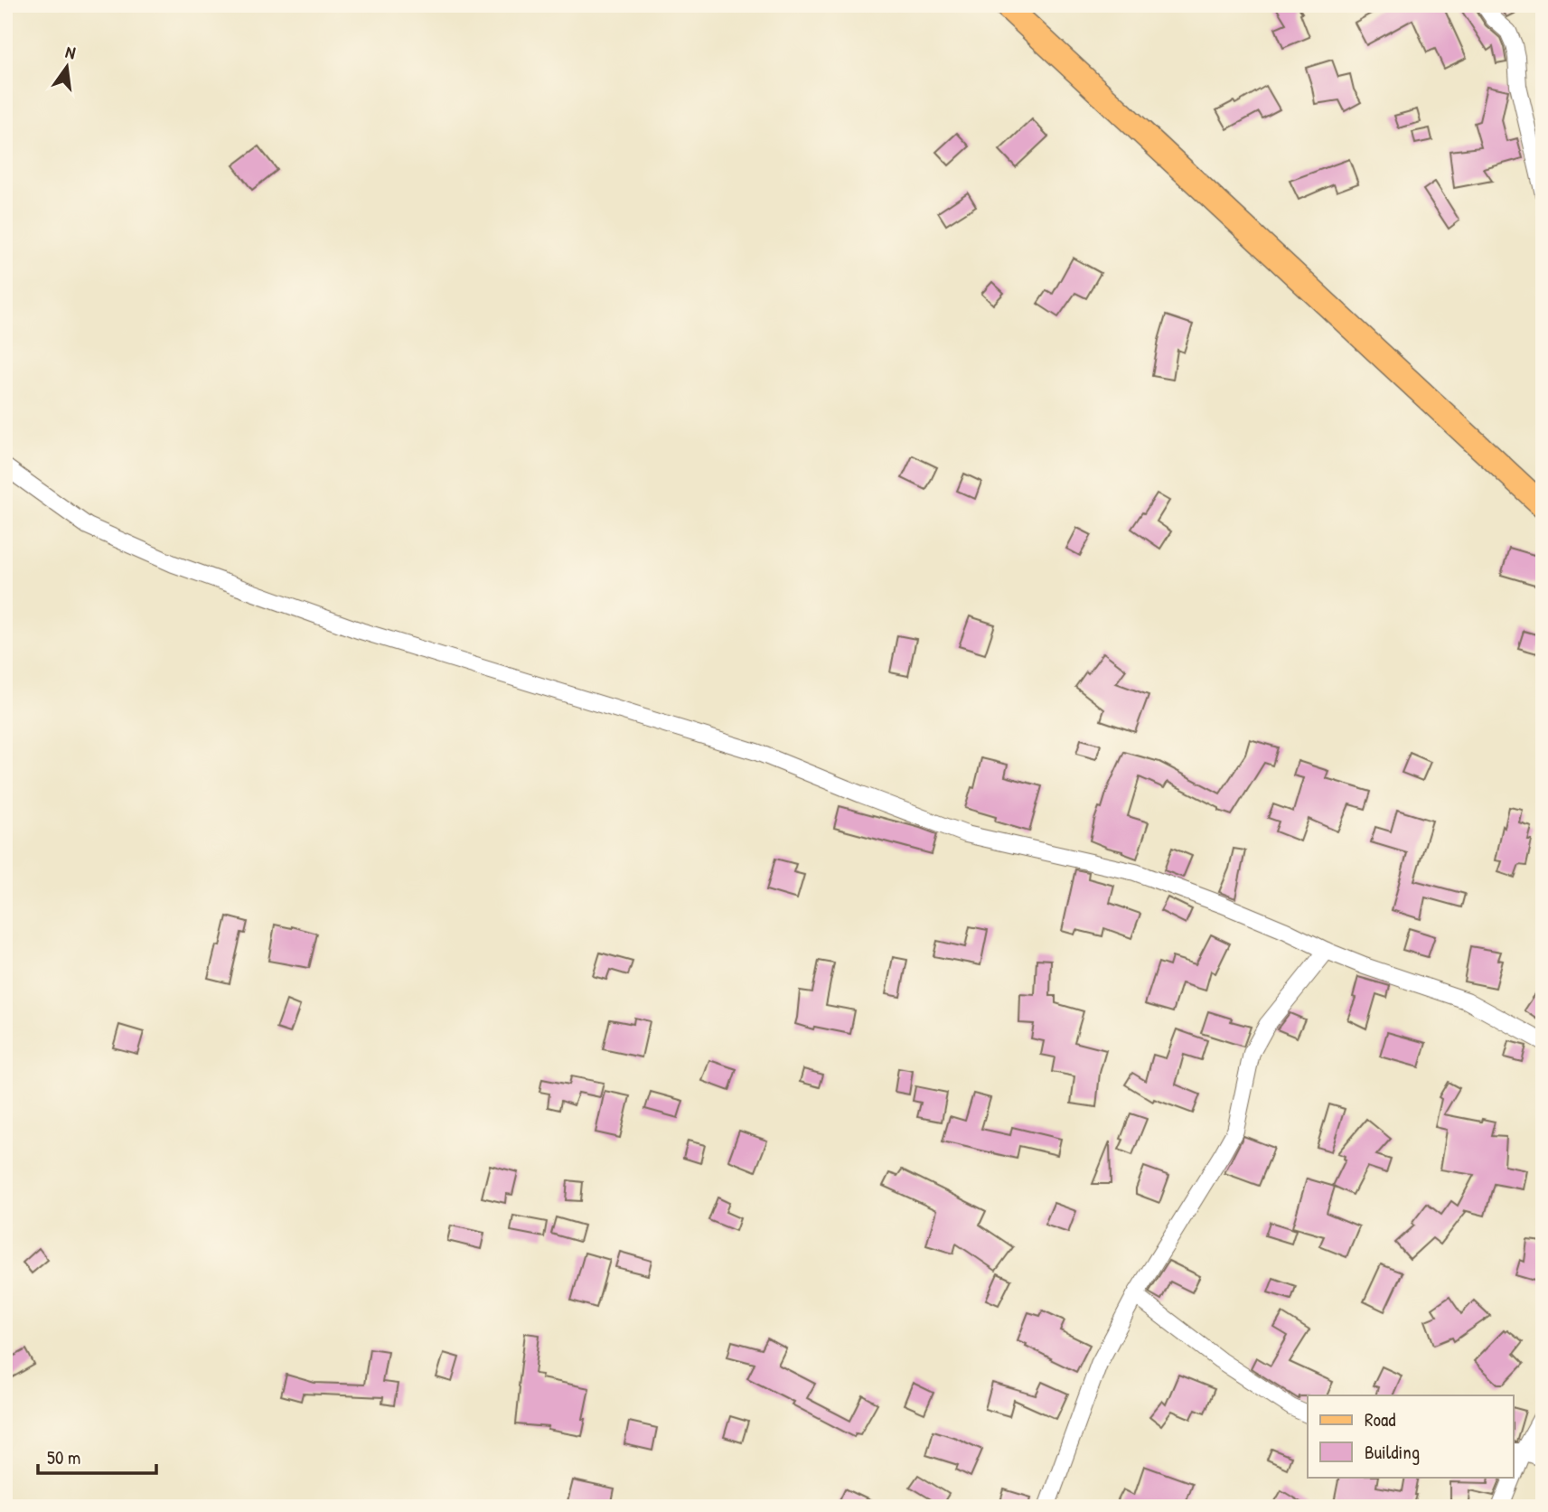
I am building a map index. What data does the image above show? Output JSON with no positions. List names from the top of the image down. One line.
{"legend":["Road","Building"],"scale_bar":"50 m","north":"top"}
